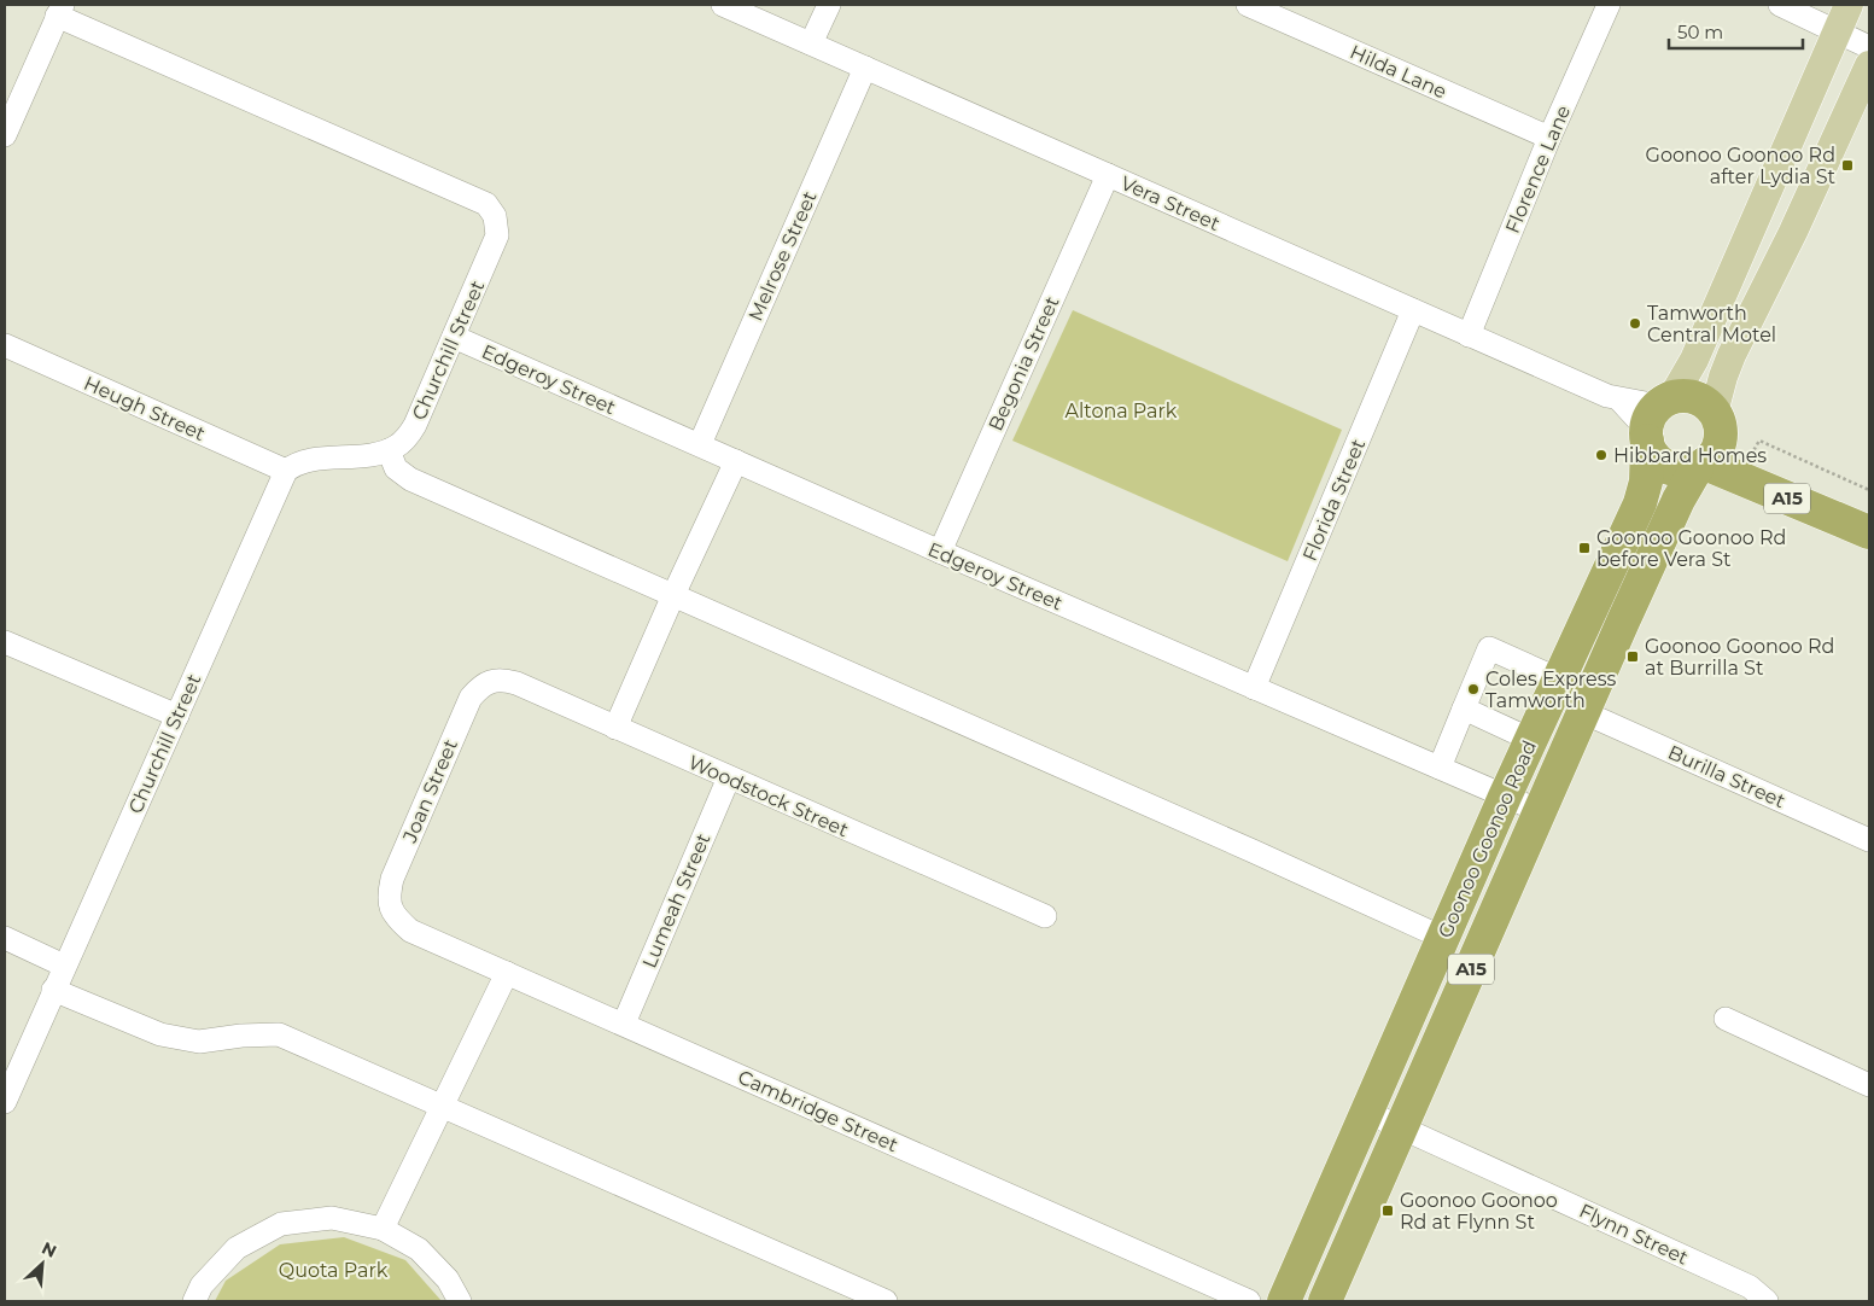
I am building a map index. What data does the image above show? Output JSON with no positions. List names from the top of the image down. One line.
{"streets":{"highway":["A15","Goonoo Goonoo Road"],"street":["Hilda Lane","Florence Lane","Vera Street","Melrose Street","Churchill Street","Begonia Street","Edgeroy Street","Heugh Street","Florida Street","Burilla Street","Joan Street","Woodstock Street","Lumeah Street","Cambridge Street","Flynn Street"]},"crossings":[["Hilda Lane","Florence Lane"],["Florence Lane","Vera Street"],["Vera Street","Melrose Street"],["Vera Street","Begonia Street"],["Vera Street","A15"],["Vera Street","Florida Street"],["Vera Street","Goonoo Goonoo Road"],["Melrose Street","Edgeroy Street"],["Churchill Street","Edgeroy Street"],["Churchill Street","Heugh Street"],["Begonia Street","Edgeroy Street"],["Edgeroy Street","Florida Street"],["Edgeroy Street","Goonoo Goonoo Road"],["A15","Goonoo Goonoo Road"],["Burilla Street","Goonoo Goonoo Road"],["Joan Street","Woodstock Street"],["Joan Street","Cambridge Street"],["Woodstock Street","Lumeah Street"],["Goonoo Goonoo Road","Flynn Street"],["Lumeah Street","Cambridge Street"]],"parks":["Altona Park","Quota Park"],"places":{"transit":["Goonoo Goonoo Rd after Lydia St","Goonoo Goonoo Rd before Vera St","Goonoo Goonoo Rd at Burrilla St","Goonoo Goonoo Rd at Flynn St"],"other":["Tamworth Central Motel","Hibbard Homes","Coles Express Tamworth"]},"scale_bar":"50 m","north":"top right"}
